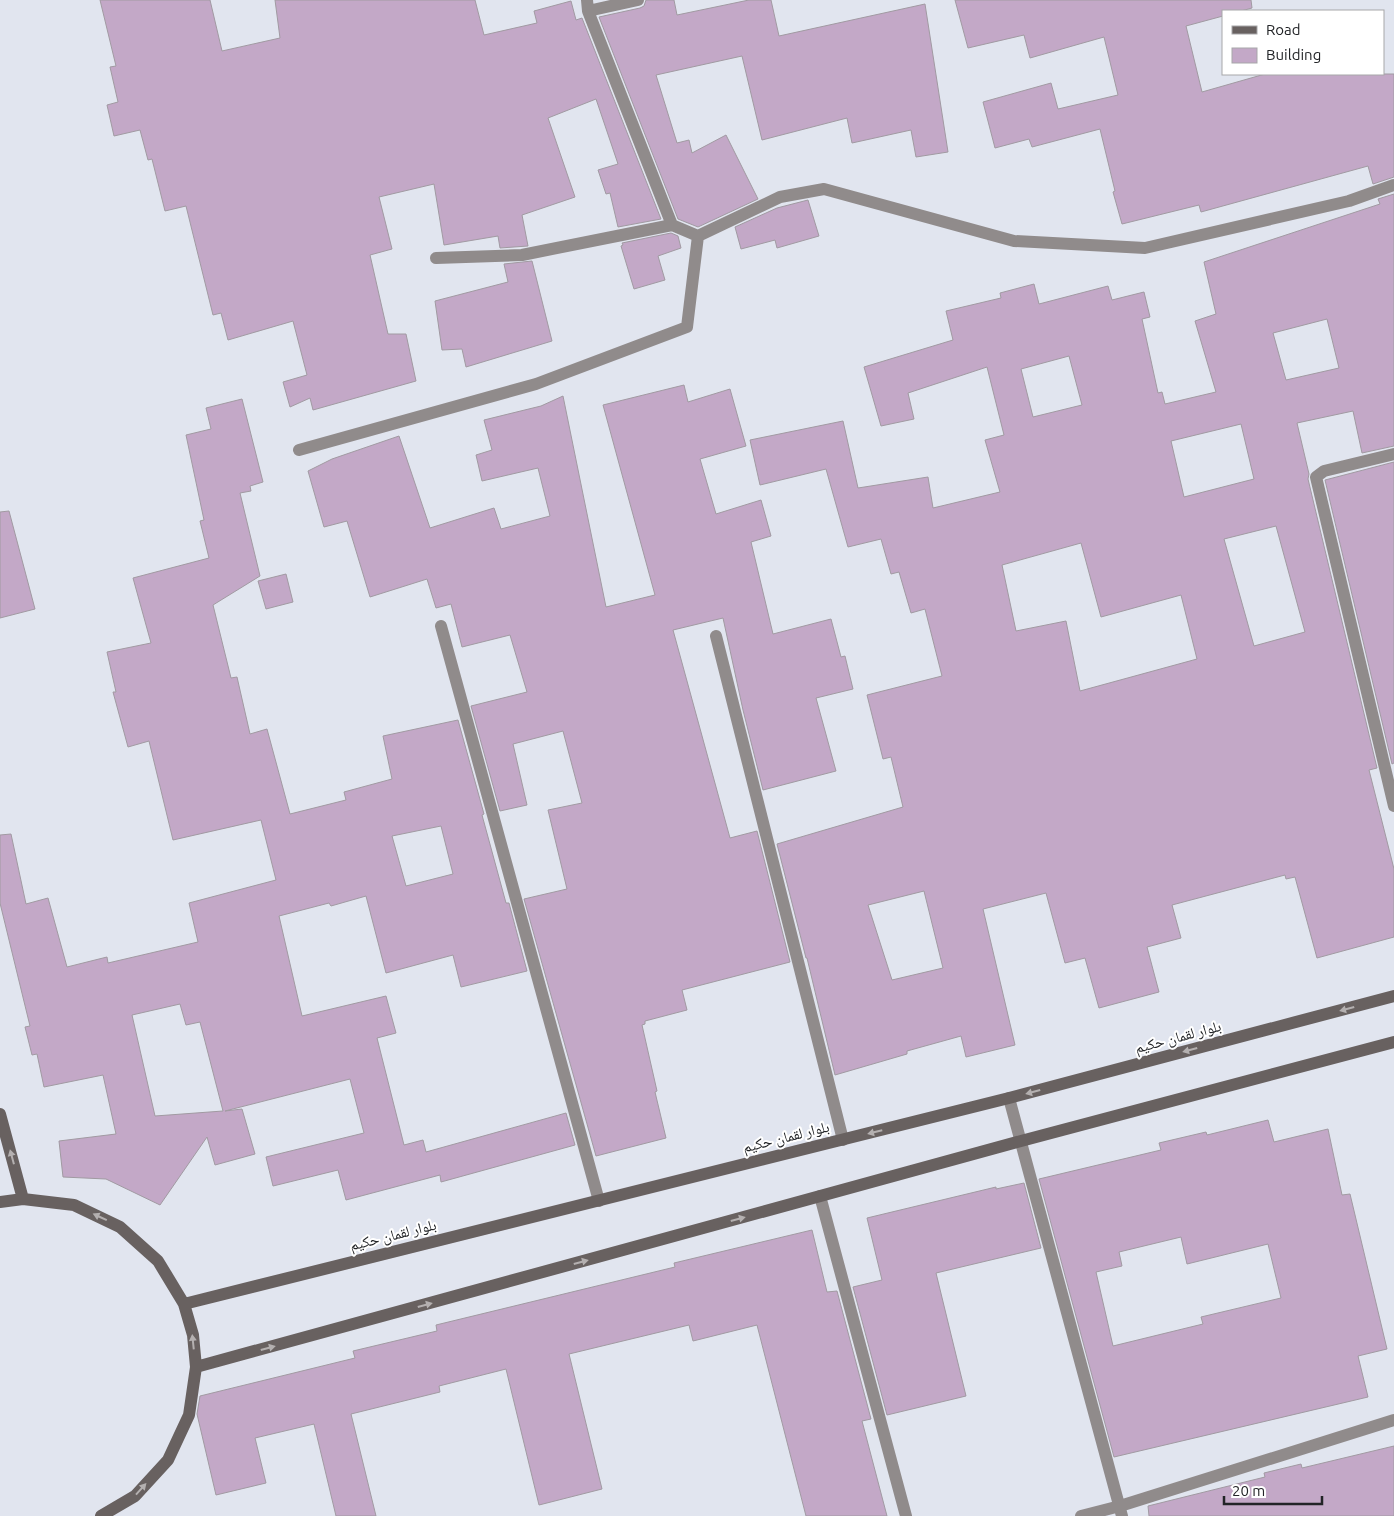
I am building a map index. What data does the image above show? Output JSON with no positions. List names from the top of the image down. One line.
{"streets":{"street":["بلوار لقمان حکیم"]},"legend":["Road","Building"],"scale_bar":"20 m"}
